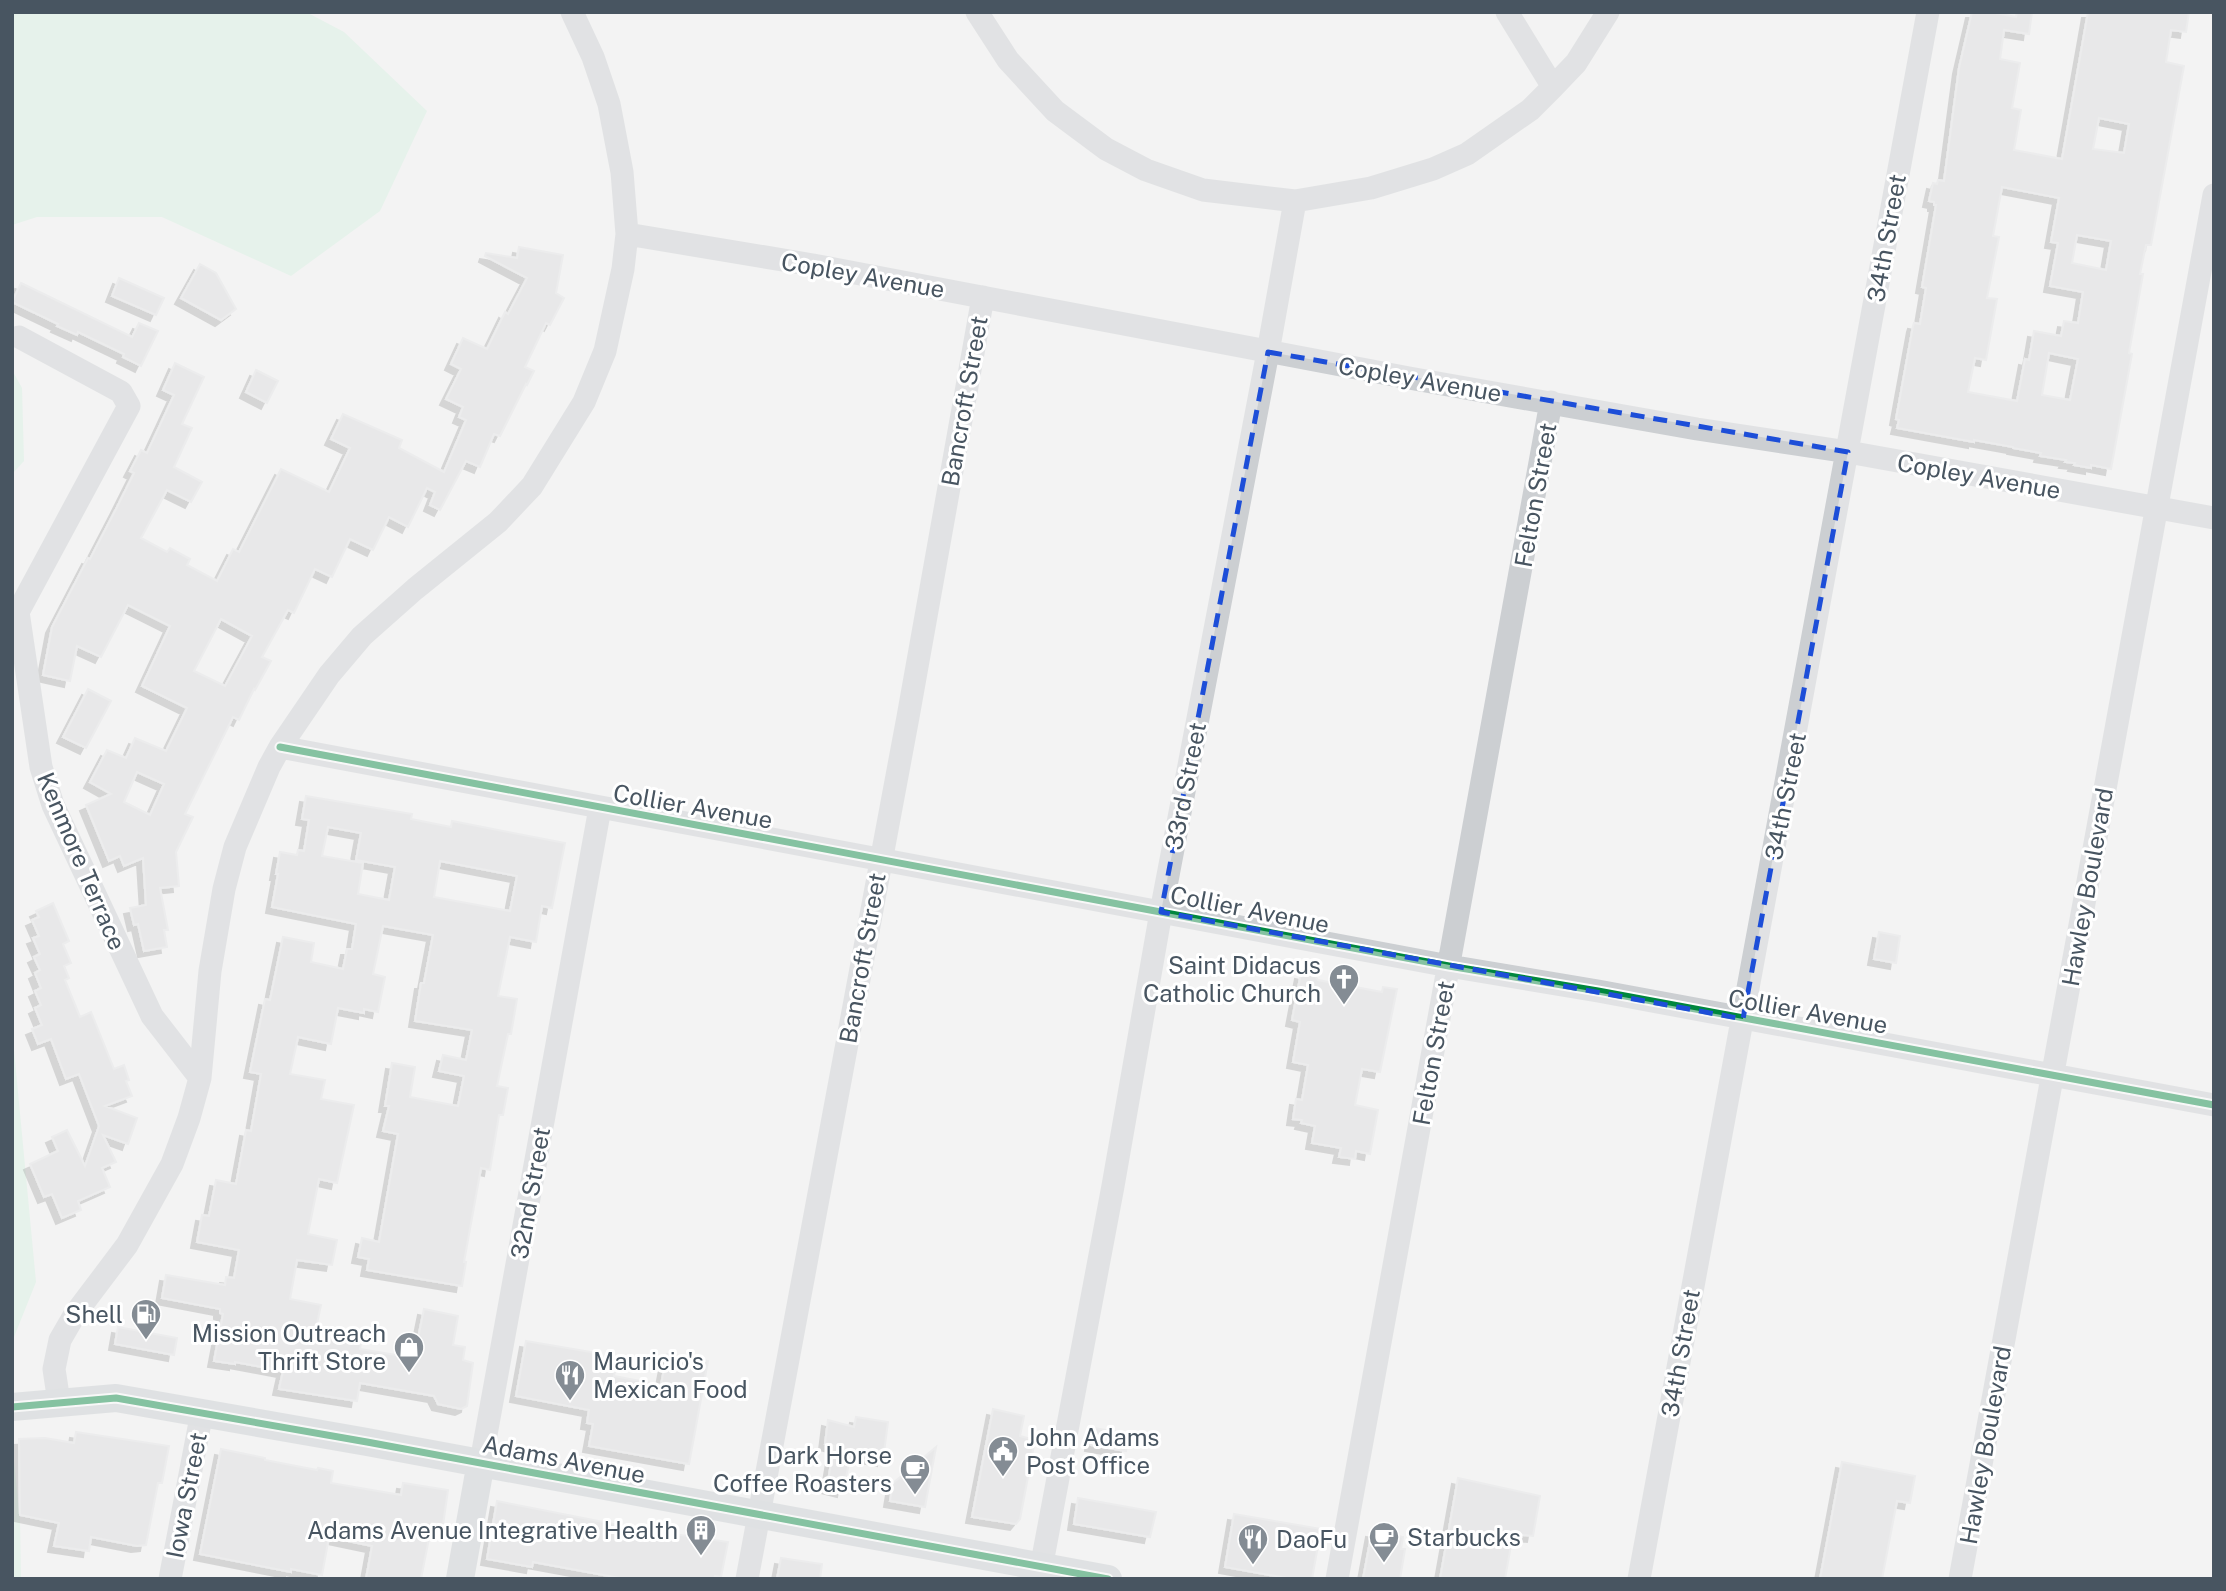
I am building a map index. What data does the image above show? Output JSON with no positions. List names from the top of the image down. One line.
{"streets":{"main road":["32nd Street","Adams Avenue"],"street":["34th Street","Copley Avenue","Bancroft Street","Felton Street","33rd Street","Collier Avenue","Kenmore Terrace","Hawley Boulevard","Iowa Street"]},"crossings":[["34th Street","Copley Avenue"],["34th Street","Collier Avenue"],["Copley Avenue","Bancroft Street"],["Copley Avenue","Felton Street"],["Copley Avenue","33rd Street"],["Copley Avenue","Hawley Boulevard"],["Bancroft Street","Collier Avenue"],["Bancroft Street","Adams Avenue"],["Felton Street","Collier Avenue"],["33rd Street","Collier Avenue"],["33rd Street","Adams Avenue"],["Collier Avenue","Hawley Boulevard"],["Collier Avenue","32nd Street"],["32nd Street","Adams Avenue"],["Adams Avenue","Iowa Street"]],"places":{"church":["Saint Didacus Catholic Church"],"fuel station":["Shell"],"shop":["Mission Outreach Thrift Store"],"restaurant":["Mauricio's Mexican Food","DaoFu"],"public building":["John Adams Post Office"],"cafe":["Dark Horse Coffee Roasters","Starbucks"],"building":["Adams Avenue Integrative Health"]}}
